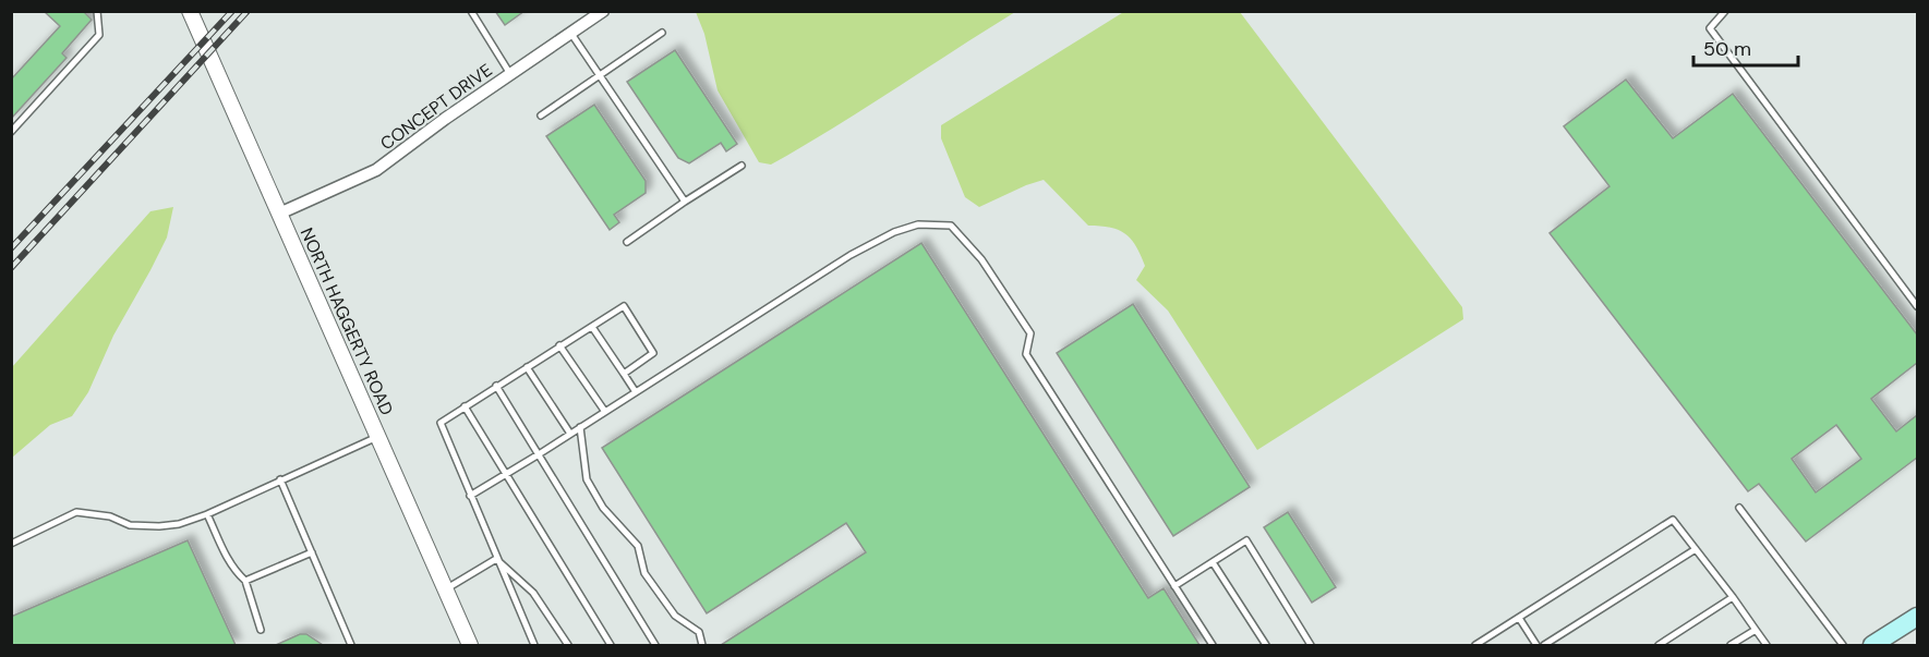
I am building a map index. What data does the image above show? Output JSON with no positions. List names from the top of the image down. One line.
{"streets":{"street":["CONCEPT DRIVE","NORTH HAGGERTY ROAD"]},"crossings":[["CONCEPT DRIVE","NORTH HAGGERTY ROAD"]],"scale_bar":"50 m"}
